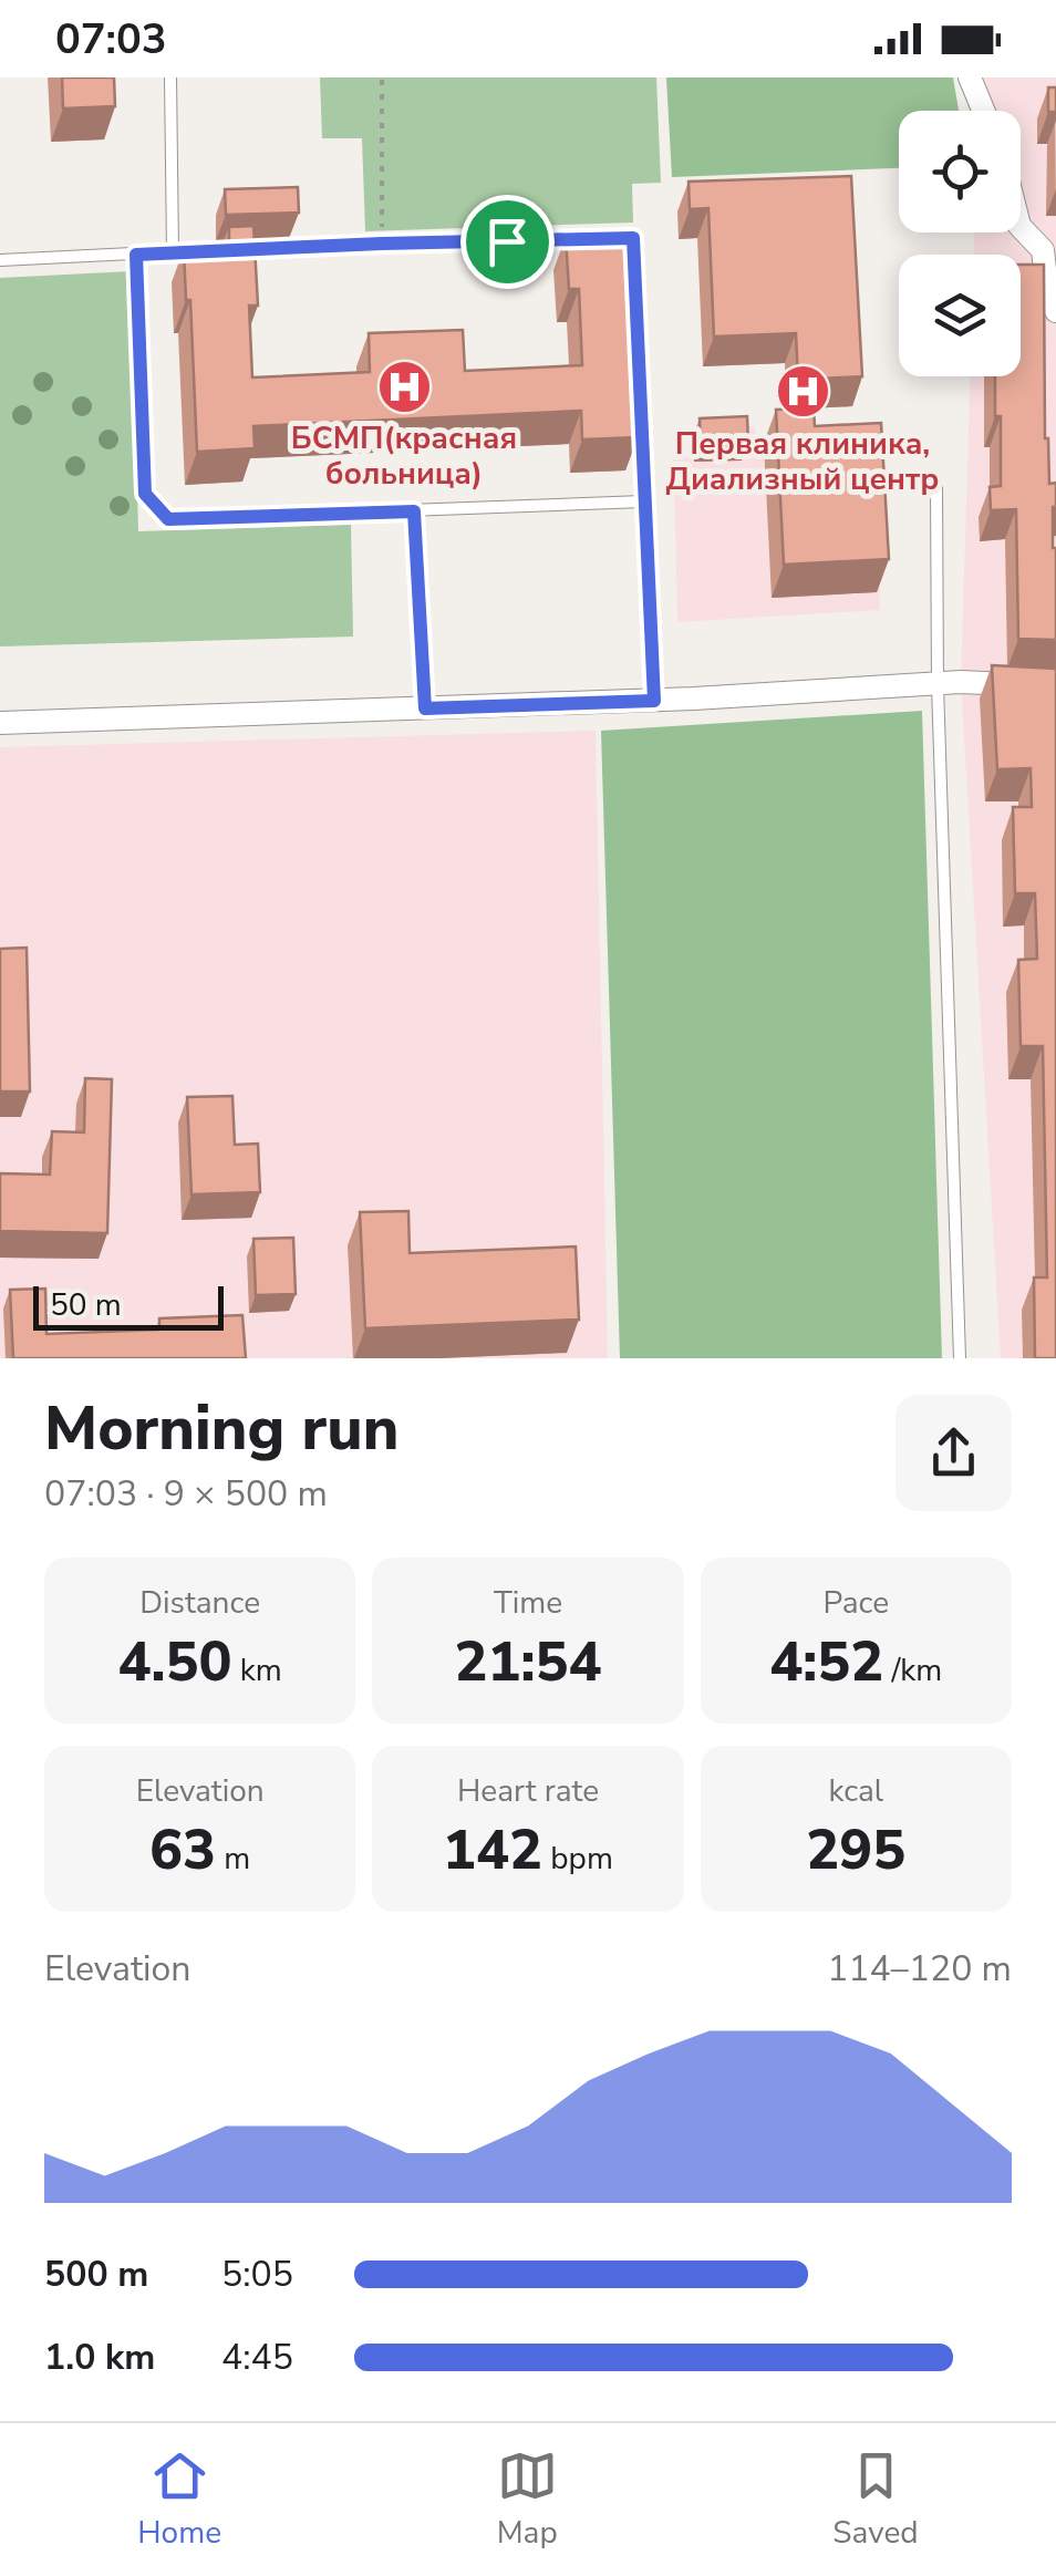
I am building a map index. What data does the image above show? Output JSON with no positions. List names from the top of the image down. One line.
{"places":{"hospital":["БСМП(красная больница)","Первая клиника, Диализный центр"]},"scale_bar":"50 m","page":{"status":"07:03","scale":"50 m","heading":["Morning run","07:03 · 9 × 500 m"],"stats":[["Distance","4.50 km"],["Time","21:54"],["Pace","4:52 /km"],["Elevation","63 m"],["Heart rate","142 bpm"],["kcal","295"]],"chart":["Elevation","114–120 m"],"list":[{"name":"500 m","note":"5:05"},{"name":"1.0 km","note":"4:45"}],"tabs":["Home","Map","Saved"]}}
